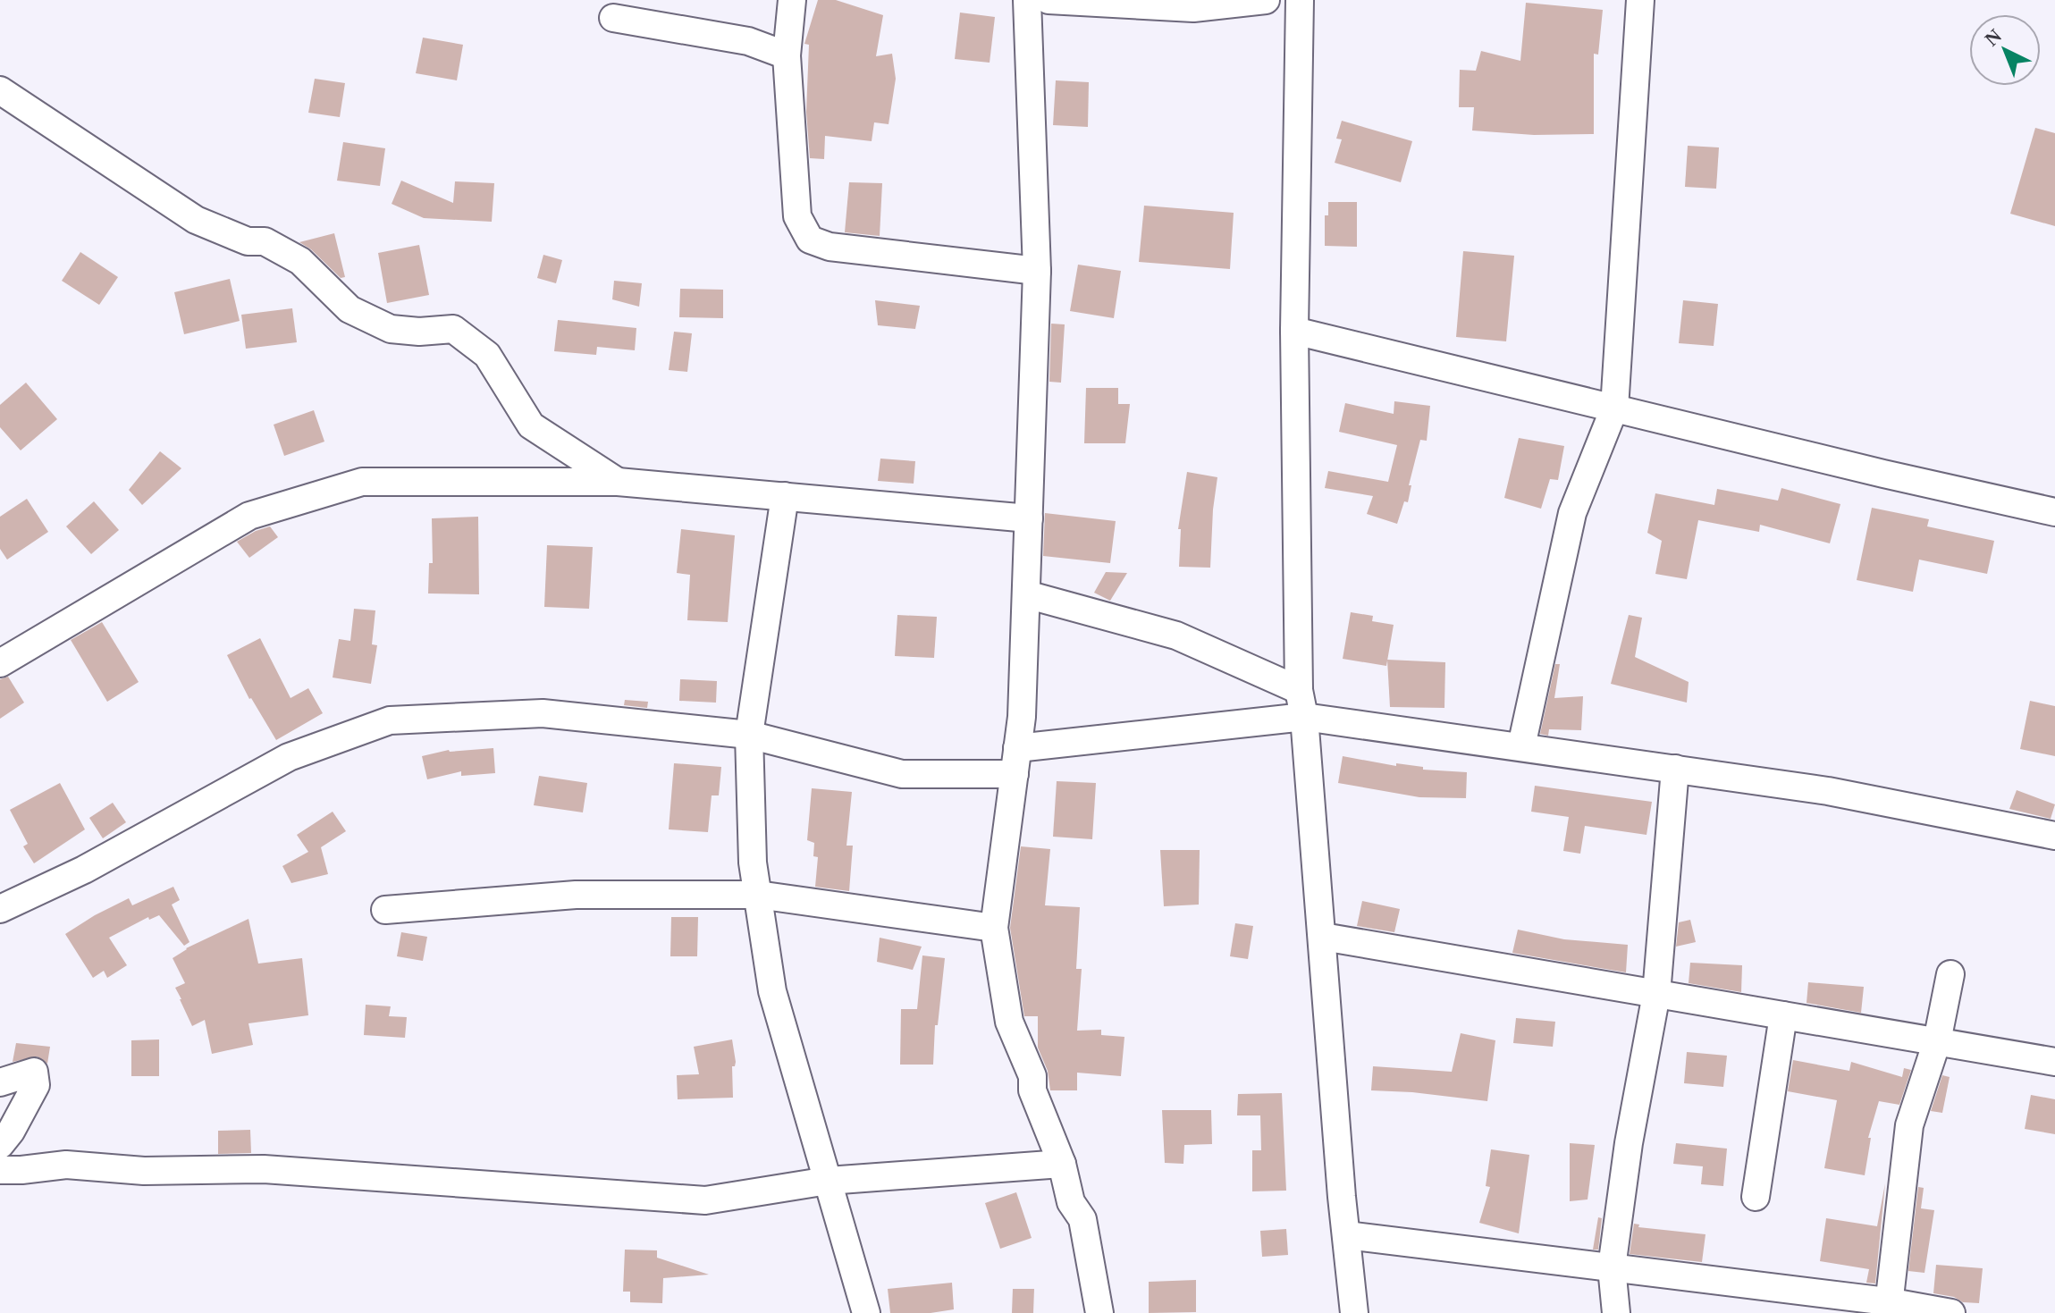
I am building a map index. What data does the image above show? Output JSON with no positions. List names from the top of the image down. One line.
{"north":"top left"}
